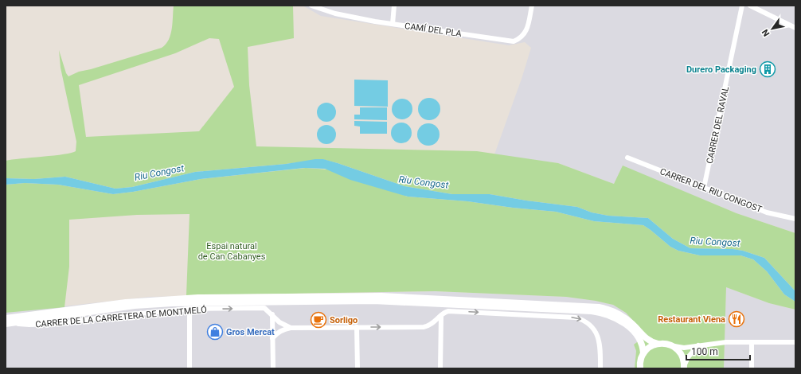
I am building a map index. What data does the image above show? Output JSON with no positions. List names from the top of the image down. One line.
{"streets":{"street":["CAMÍ DEL PLA","CARRER DEL RAVAL","CARRER DEL RIU CONGOST","CARRER DE LA CARRETERA DE MONTMELÓ"]},"crossings":[["CARRER DEL RAVAL","CARRER DEL RIU CONGOST"]],"water":["Riu Congost"],"parks":["Espai natural de Can Cabanyes"],"places":{"building":["Durero Packaging"],"restaurant":["Restaurant Viena"],"cafe":["Sorligo"],"shop":["Gros Mercat"]},"scale_bar":"100 m","north":"bottom left"}
